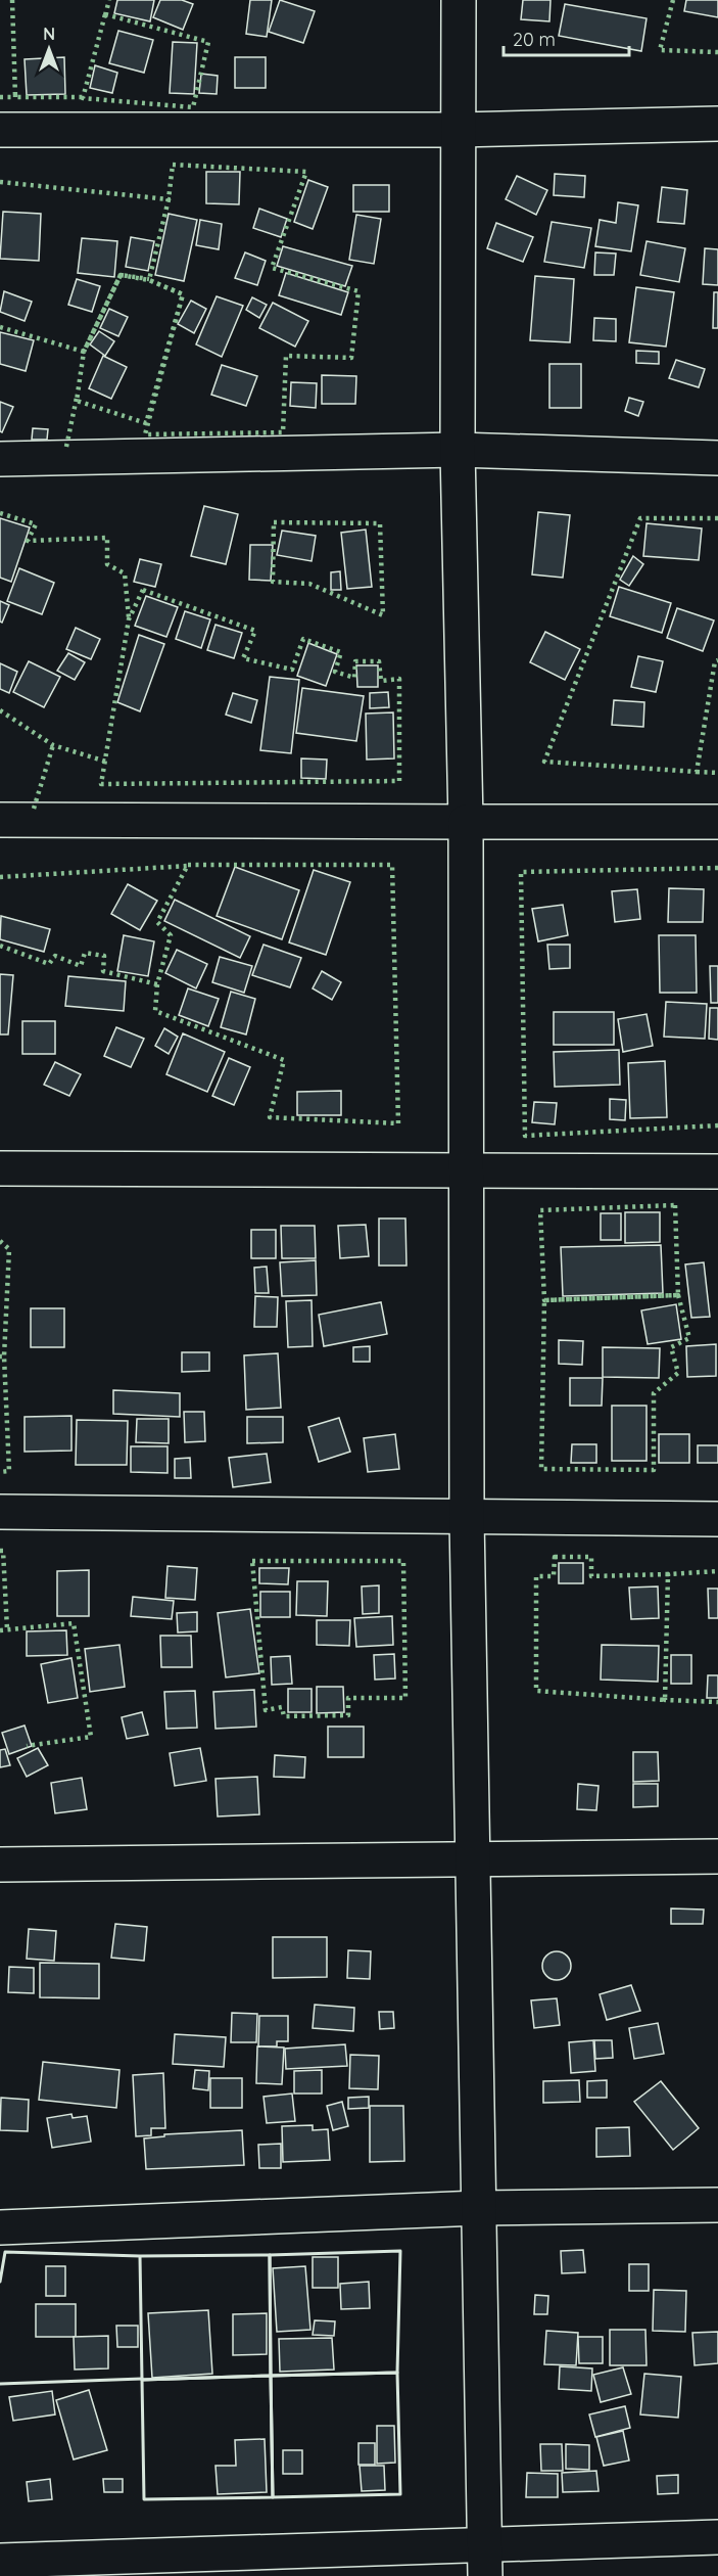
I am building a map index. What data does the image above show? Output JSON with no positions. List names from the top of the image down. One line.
{"scale_bar":"20 m","north":"top"}
